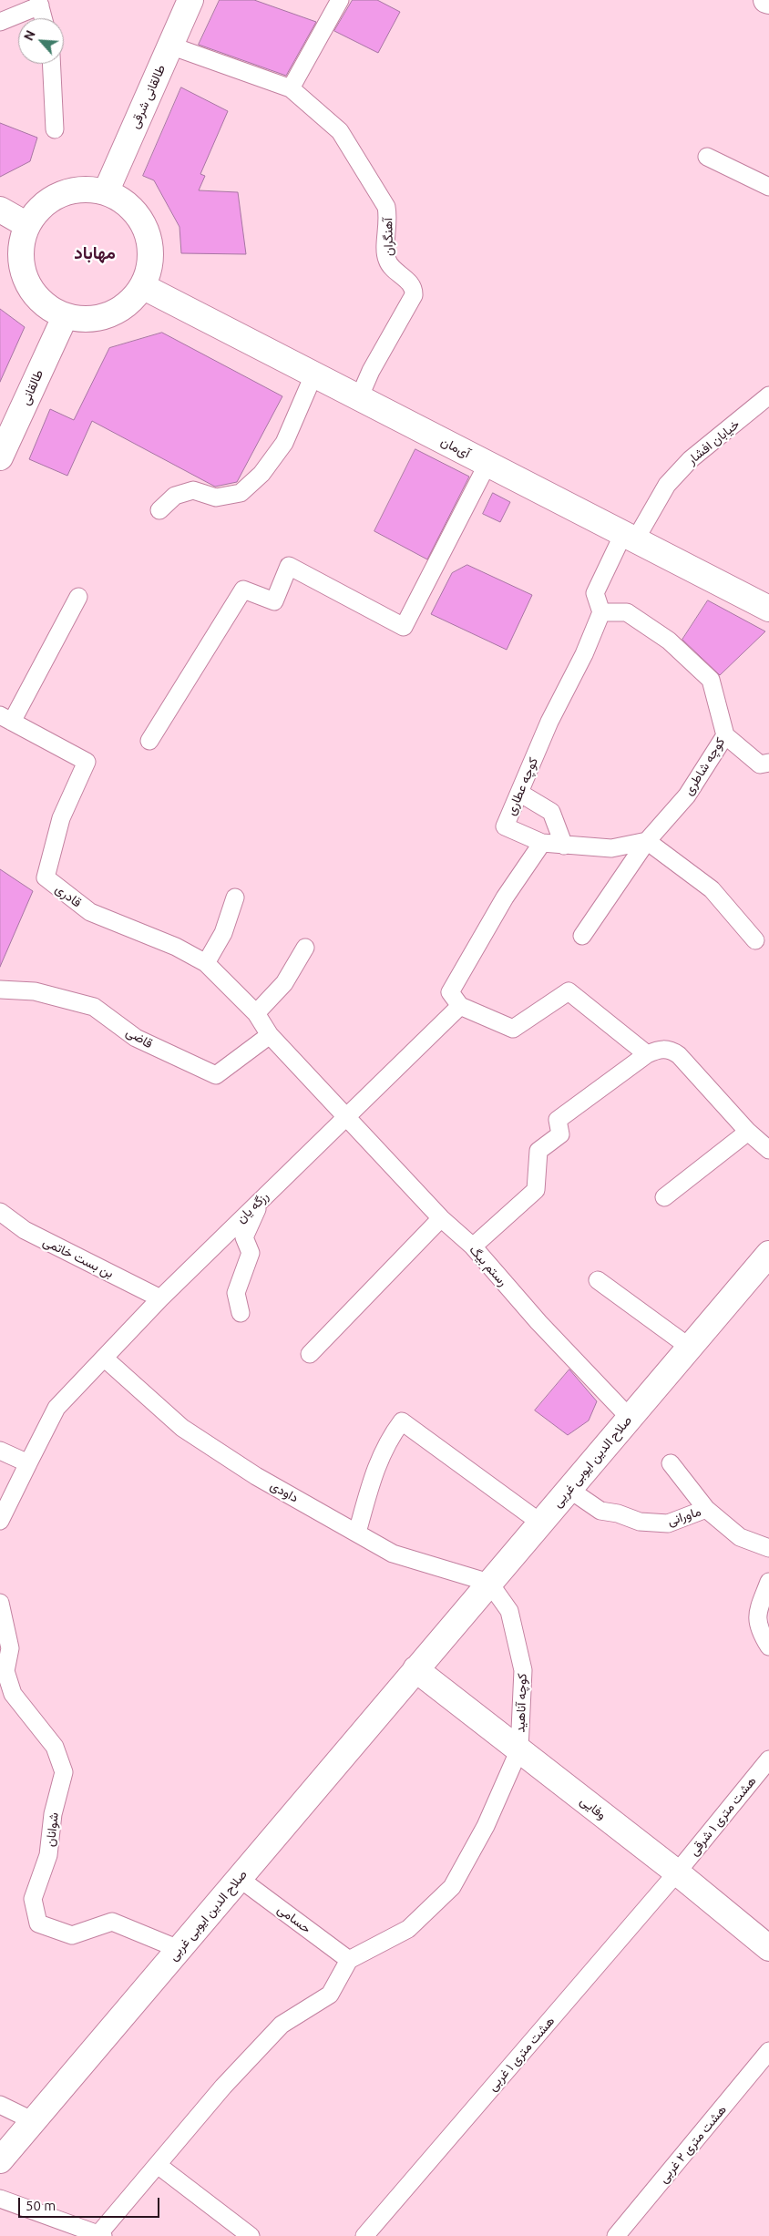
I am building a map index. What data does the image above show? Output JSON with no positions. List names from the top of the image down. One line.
{"streets":{"street":["طالقانی شرقی","آهنگران","طالقانی","خیابان افشار","آی‌مان","کوچه شاطری","کوچه عطاری","قادری","قاضی","رزگه یان","بن بست خاتمی","رستم بیگ","صلاح الدین ایوبی غریی","داودی","ماورانی","کوچه آناهید","وفایی","هشت متری ۱ شرقی","شوانان","صلاح الدین ایوبی غربی","حسامی","هشت متری ۱ غربی","هشت متری ۲ غربی"]},"crossings":[["طالقانی شرقی","طالقانی"],["طالقانی شرقی","آی‌مان"],["آهنگران","آی‌مان"],["طالقانی","آی‌مان"],["خیابان افشار","آی‌مان"],["کوچه شاطری","کوچه عطاری"],["قادری","قاضی"],["قادری","رزگه یان"],["قادری","رستم بیگ"],["رزگه یان","بن بست خاتمی"],["رزگه یان","رستم بیگ"],["رزگه یان","داودی"],["رستم بیگ","صلاح الدین ایوبی غریی"],["صلاح الدین ایوبی غریی","داودی"],["صلاح الدین ایوبی غریی","ماورانی"],["صلاح الدین ایوبی غریی","کوچه آناهید"],["صلاح الدین ایوبی غریی","وفایی"],["صلاح الدین ایوبی غریی","صلاح الدین ایوبی غربی"],["داودی","کوچه آناهید"],["کوچه آناهید","وفایی"],["وفایی","هشت متری ۱ شرقی"],["وفایی","صلاح الدین ایوبی غربی"],["وفایی","هشت متری ۱ غربی"],["هشت متری ۱ شرقی","هشت متری ۱ غربی"],["شوانان","صلاح الدین ایوبی غربی"],["صلاح الدین ایوبی غربی","حسامی"]],"districts":["مهاباد"],"scale_bar":"50 m","north":"top left"}
